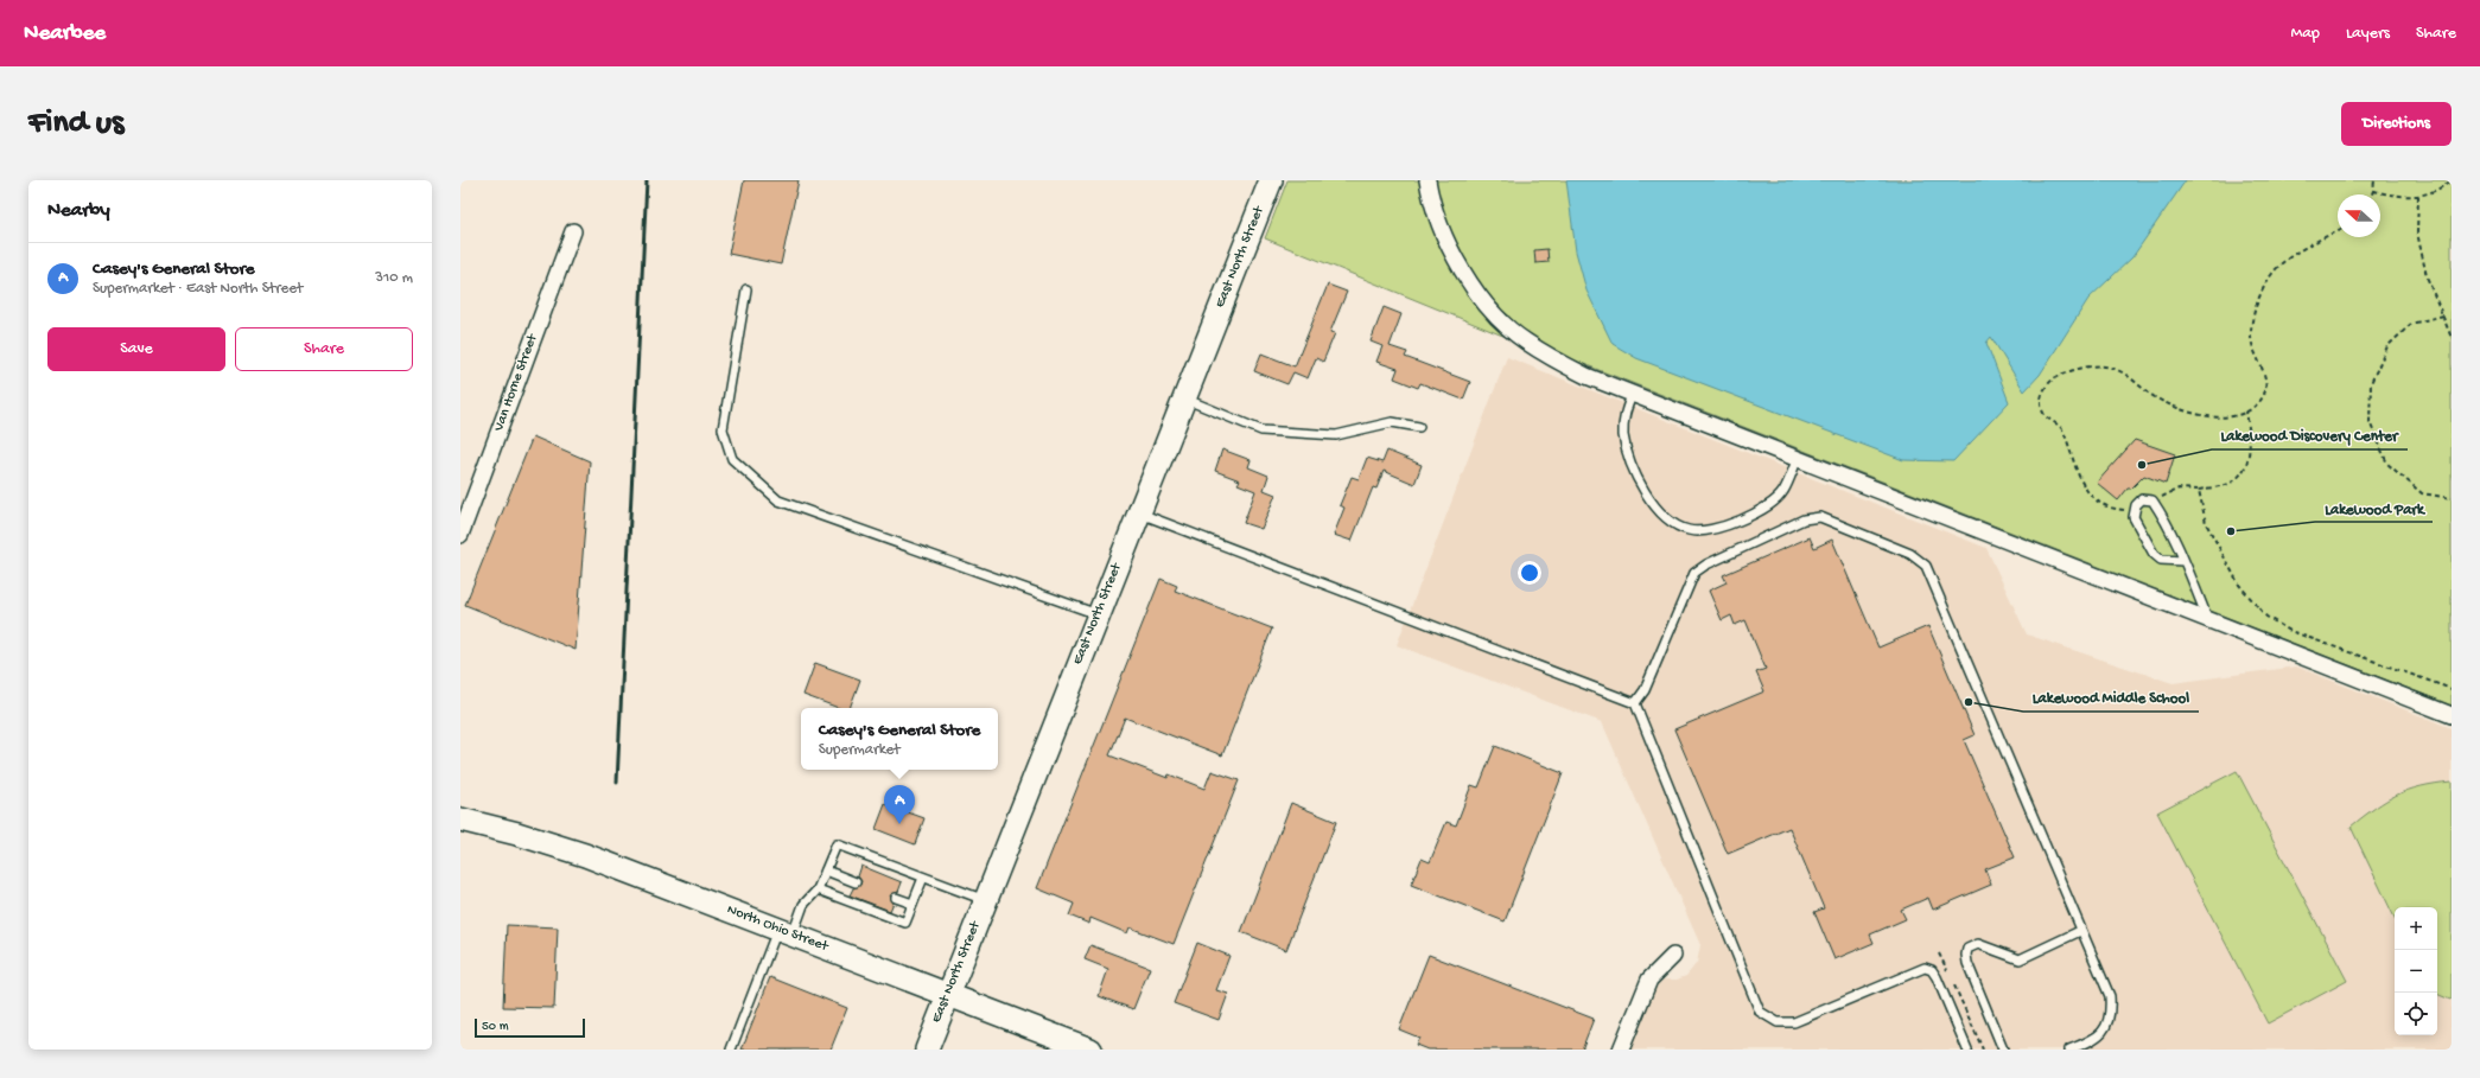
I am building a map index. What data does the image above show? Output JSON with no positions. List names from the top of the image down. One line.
{"streets":{"street":["East North Street","Van Horne Street","North Ohio Street"]},"crossings":[["East North Street","North Ohio Street"]],"places":["Lakewood Discovery Center","Lakewood Park","Lakewood Middle School"],"scale_bar":"50 m","north":"left","page":{"header":"Nearbee","nav":["Map","Layers","Share"],"buttons":["Directions",["Save","Share"]],"title":"Find us","heading":"Nearby","list":[{"mark":"A","name":"Casey's General Store","note":"Supermarket · East North Street","value":"310 m"}],"popup":["Casey's General Store","Supermarket"],"pins":"A","map_buttons":["+","−"],"scale":"50 m"}}
